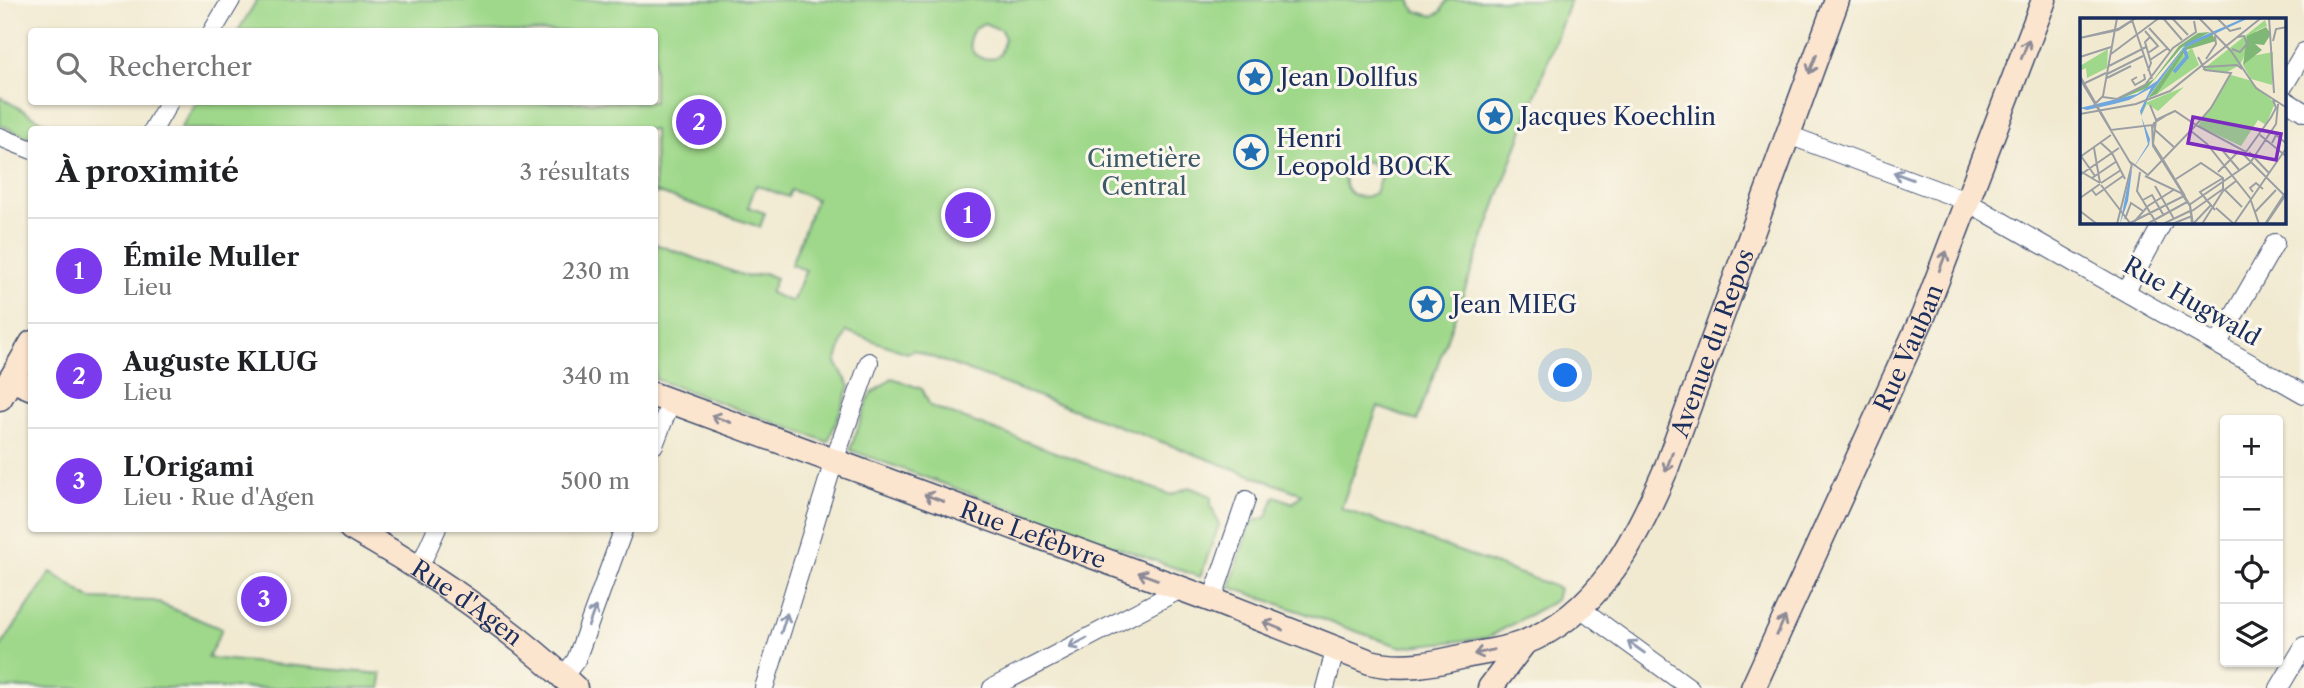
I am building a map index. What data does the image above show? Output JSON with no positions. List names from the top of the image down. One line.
{"streets":{"main road":["Avenue du Repos","Rue Vauban","Rue Lefèbvre","Rue d'Agen"],"street":["Rue Hugwald"]},"crossings":[["Rue Hugwald","Avenue du Repos"],["Rue Hugwald","Rue Vauban"],["Avenue du Repos","Rue Lefèbvre"]],"one_way":["Avenue du Repos","Rue Vauban","Rue Lefèbvre"],"parks":["Cimetière Central"],"places":{"place":["Jean Dollfus","Jacques Koechlin","Henri Leopold BOCK","Jean MIEG"]},"page":{"search":"Rechercher","pins":["2","1","3"],"heading":["À proximité","3 résultats"],"list":[{"mark":"1","name":"Émile Muller","note":"Lieu","value":"230 m"},{"mark":"2","name":"Auguste KLUG","note":"Lieu","value":"340 m"},{"mark":"3","name":"L'Origami","note":"Lieu · Rue d'Agen","value":"500 m"}],"map_buttons":["+","−"]}}
